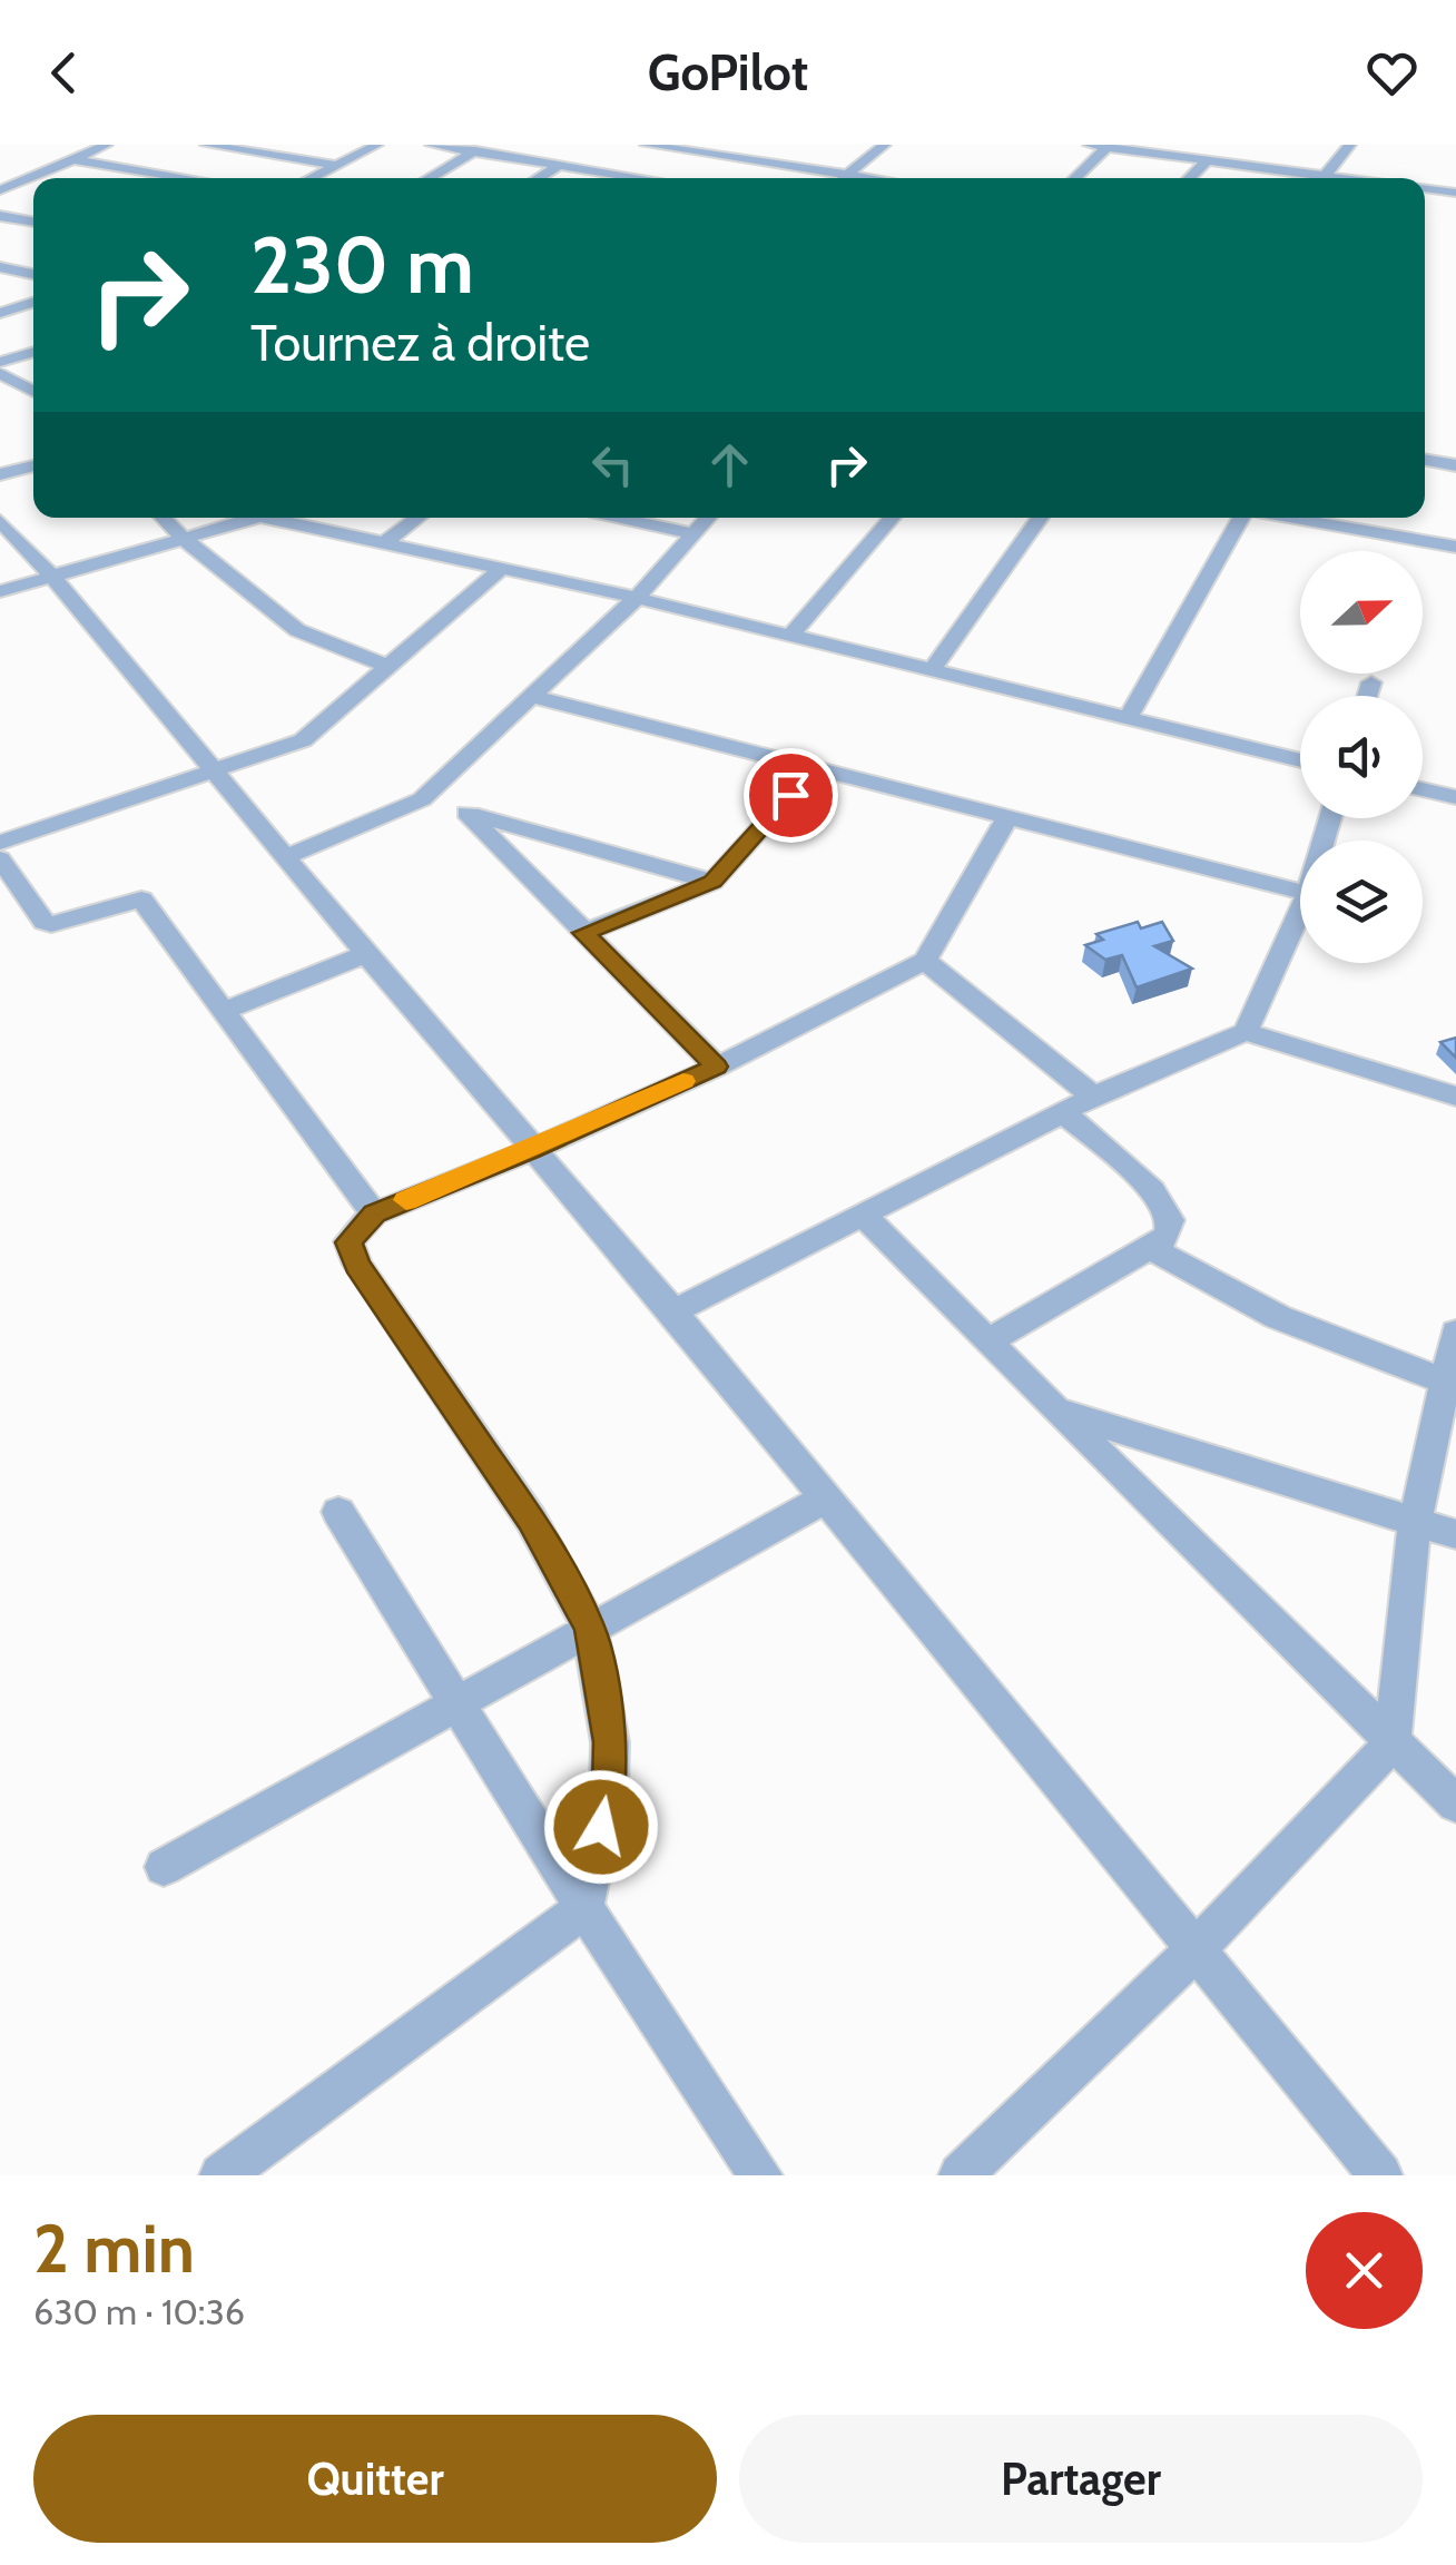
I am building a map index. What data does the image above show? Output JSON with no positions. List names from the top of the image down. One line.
{"north":"right","page":{"header":"GoPilot","turn":["230 m","Tournez à droite"],"heading":["2 min","630 m · 10:36"],"buttons":["Quitter","Partager"]}}
